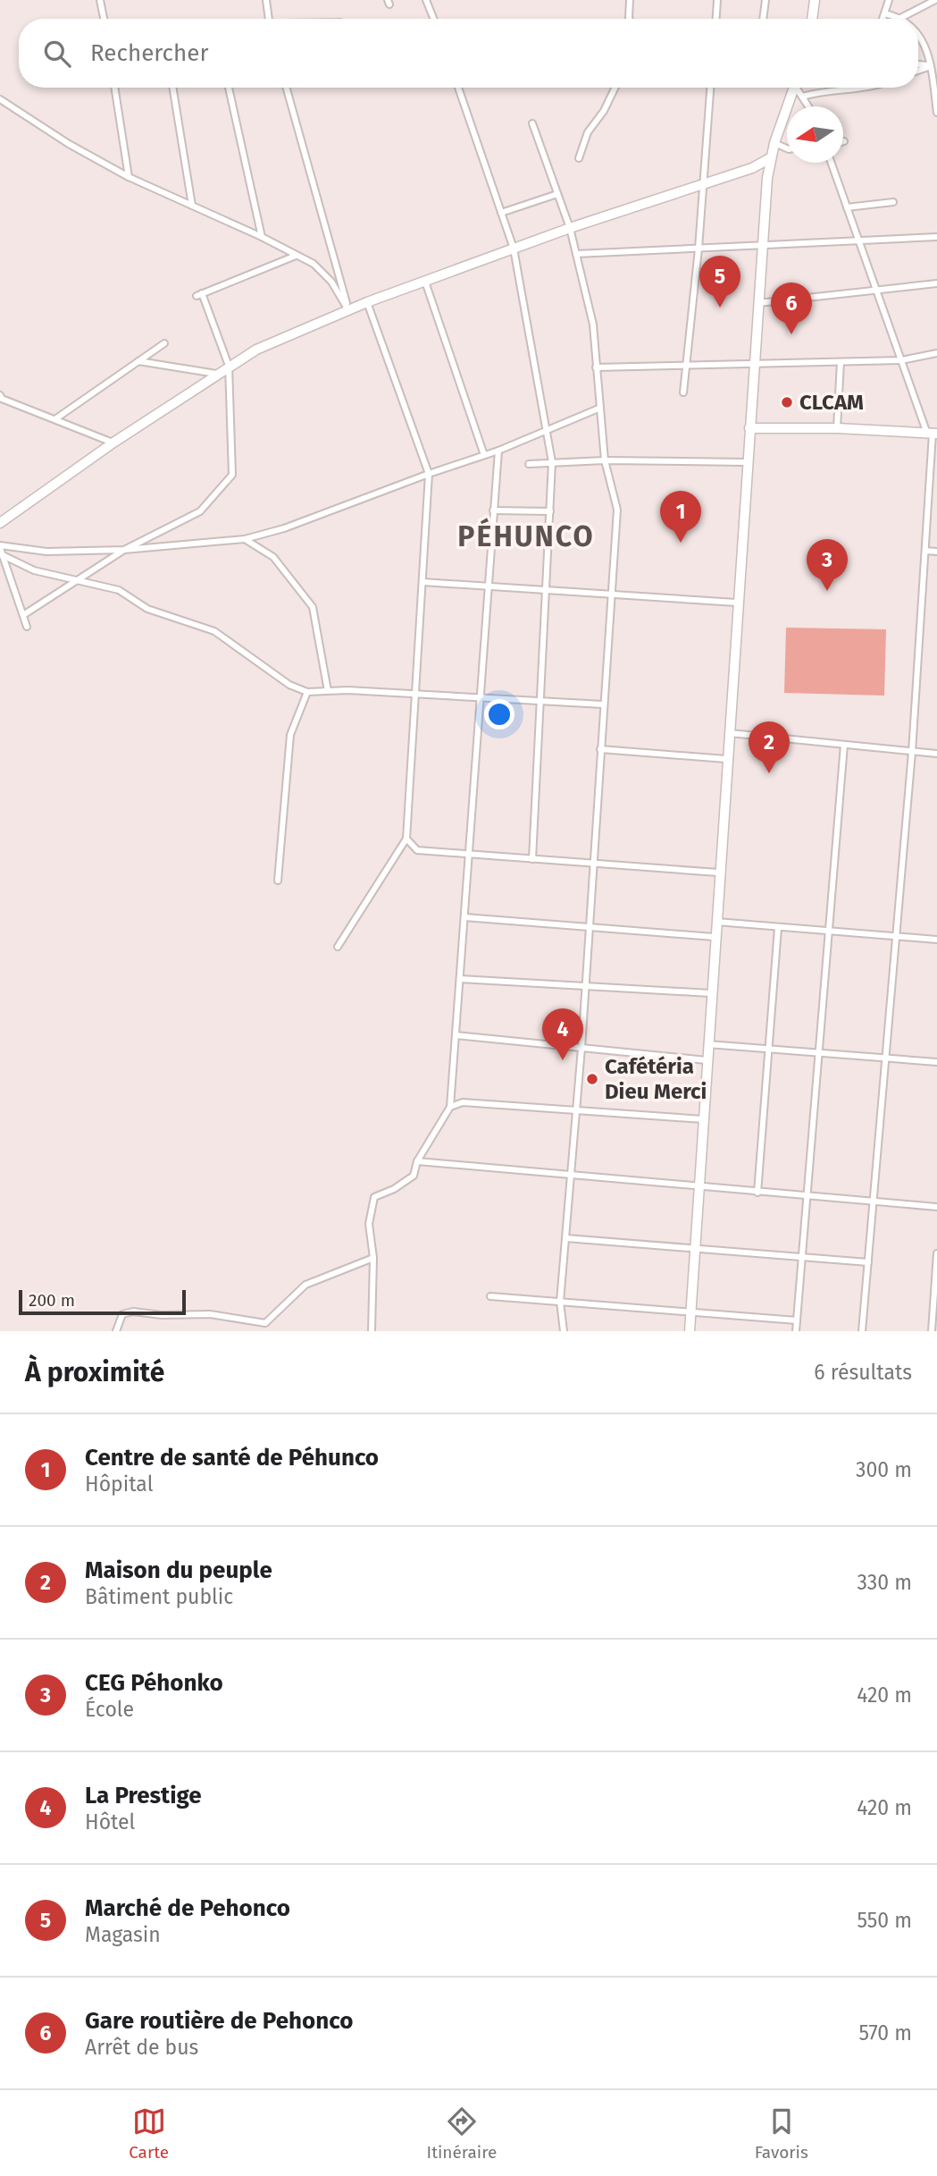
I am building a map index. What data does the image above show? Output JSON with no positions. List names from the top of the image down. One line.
{"districts":["PÉHUNCO"],"places":["CLCAM","Cafétéria Dieu Merci"],"scale_bar":"200 m","north":"left","page":{"search":"Rechercher","pins":["5","6","1","3","2","4"],"scale":"200 m","heading":["À proximité","6 résultats"],"list":[{"mark":"1","name":"Centre de santé de Péhunco","note":"Hôpital","value":"300 m"},{"mark":"2","name":"Maison du peuple","note":"Bâtiment public","value":"330 m"},{"mark":"3","name":"CEG Péhonko","note":"École","value":"420 m"},{"mark":"4","name":"La Prestige","note":"Hôtel","value":"420 m"},{"mark":"5","name":"Marché de Pehonco","note":"Magasin","value":"550 m"},{"mark":"6","name":"Gare routière de Pehonco","note":"Arrêt de bus","value":"570 m"}],"nav":["Carte","Itinéraire","Favoris"]}}
